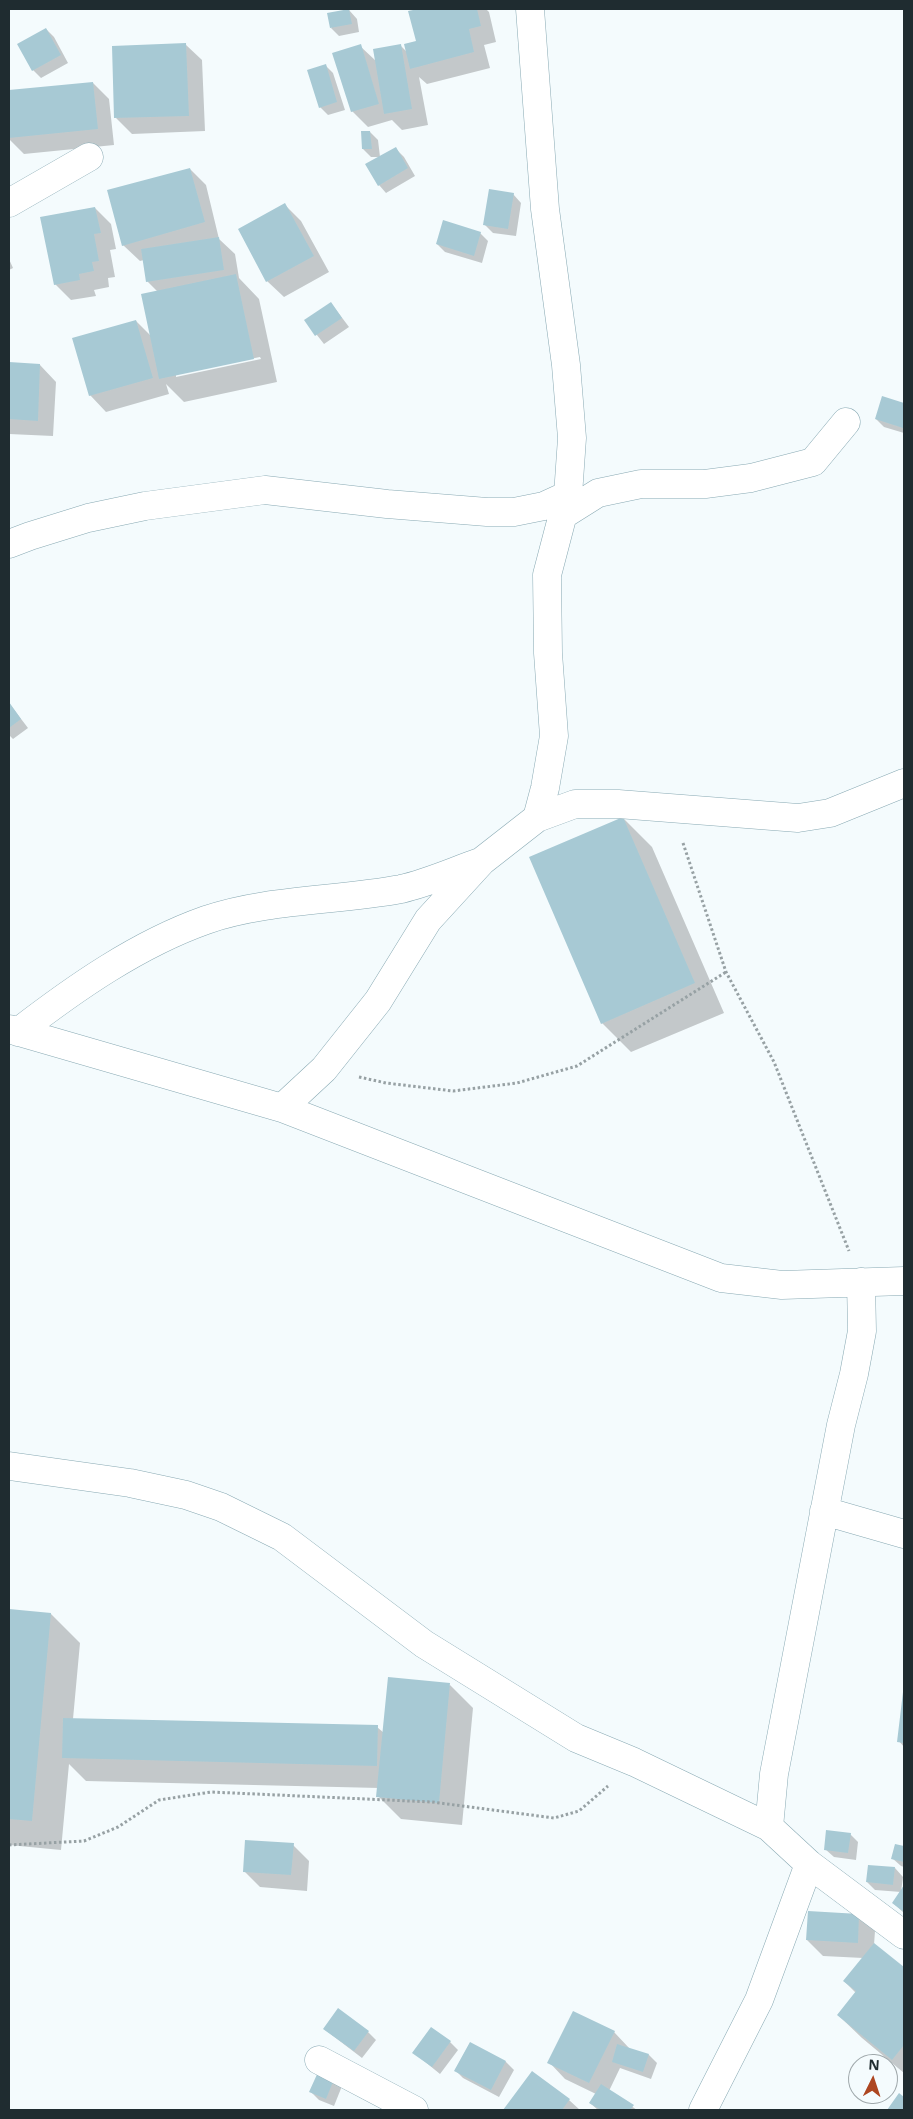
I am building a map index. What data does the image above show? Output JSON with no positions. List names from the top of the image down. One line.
{"north":"top"}
